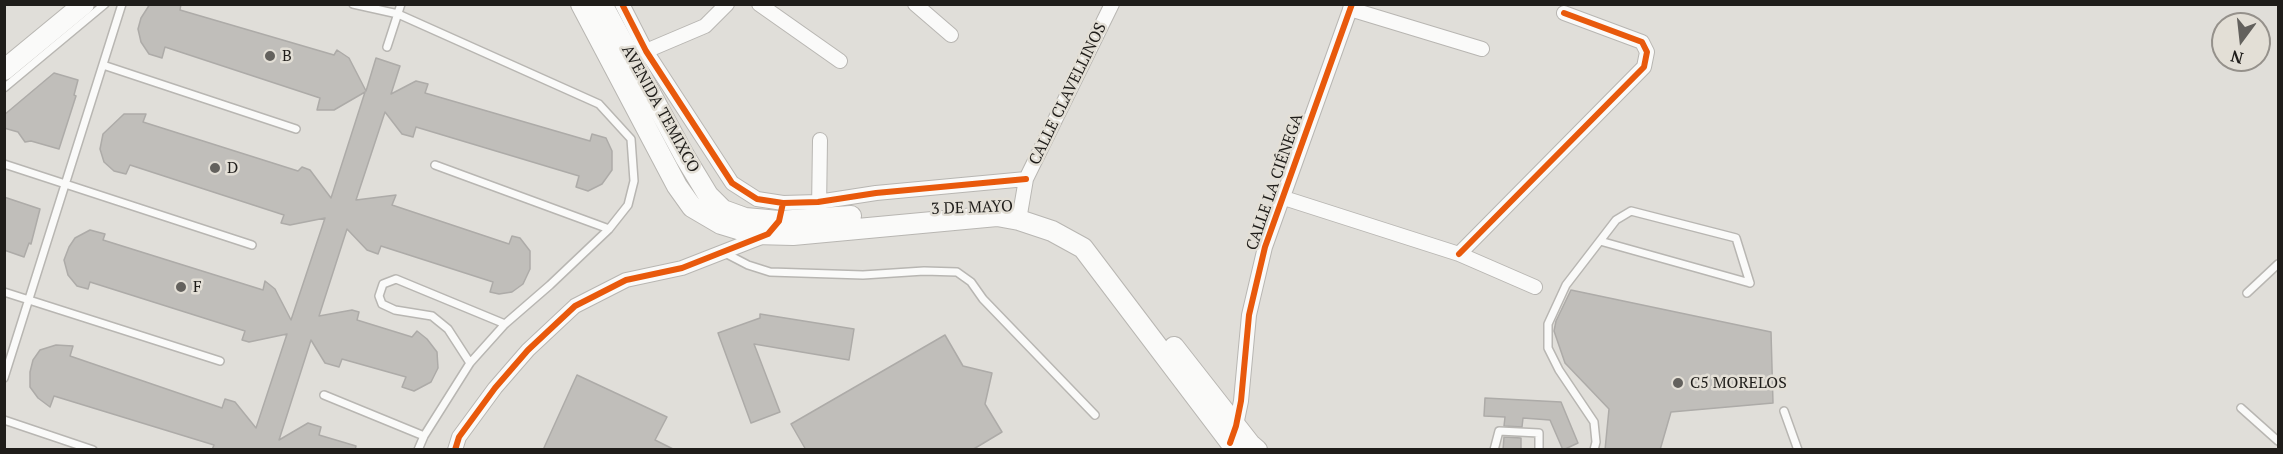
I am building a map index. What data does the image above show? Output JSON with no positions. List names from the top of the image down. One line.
{"streets":{"main road":["AVENIDA TEMIXCO","3 DE MAYO"],"street":["CALLE CLAVELLINOS","CALLE LA CIÉNEGA"]},"crossings":[["CALLE CLAVELLINOS","3 DE MAYO"],["AVENIDA TEMIXCO","3 DE MAYO"],["CALLE LA CIÉNEGA","3 DE MAYO"]],"places":["B","D","F","C5 MORELOS"],"north":"bottom"}
